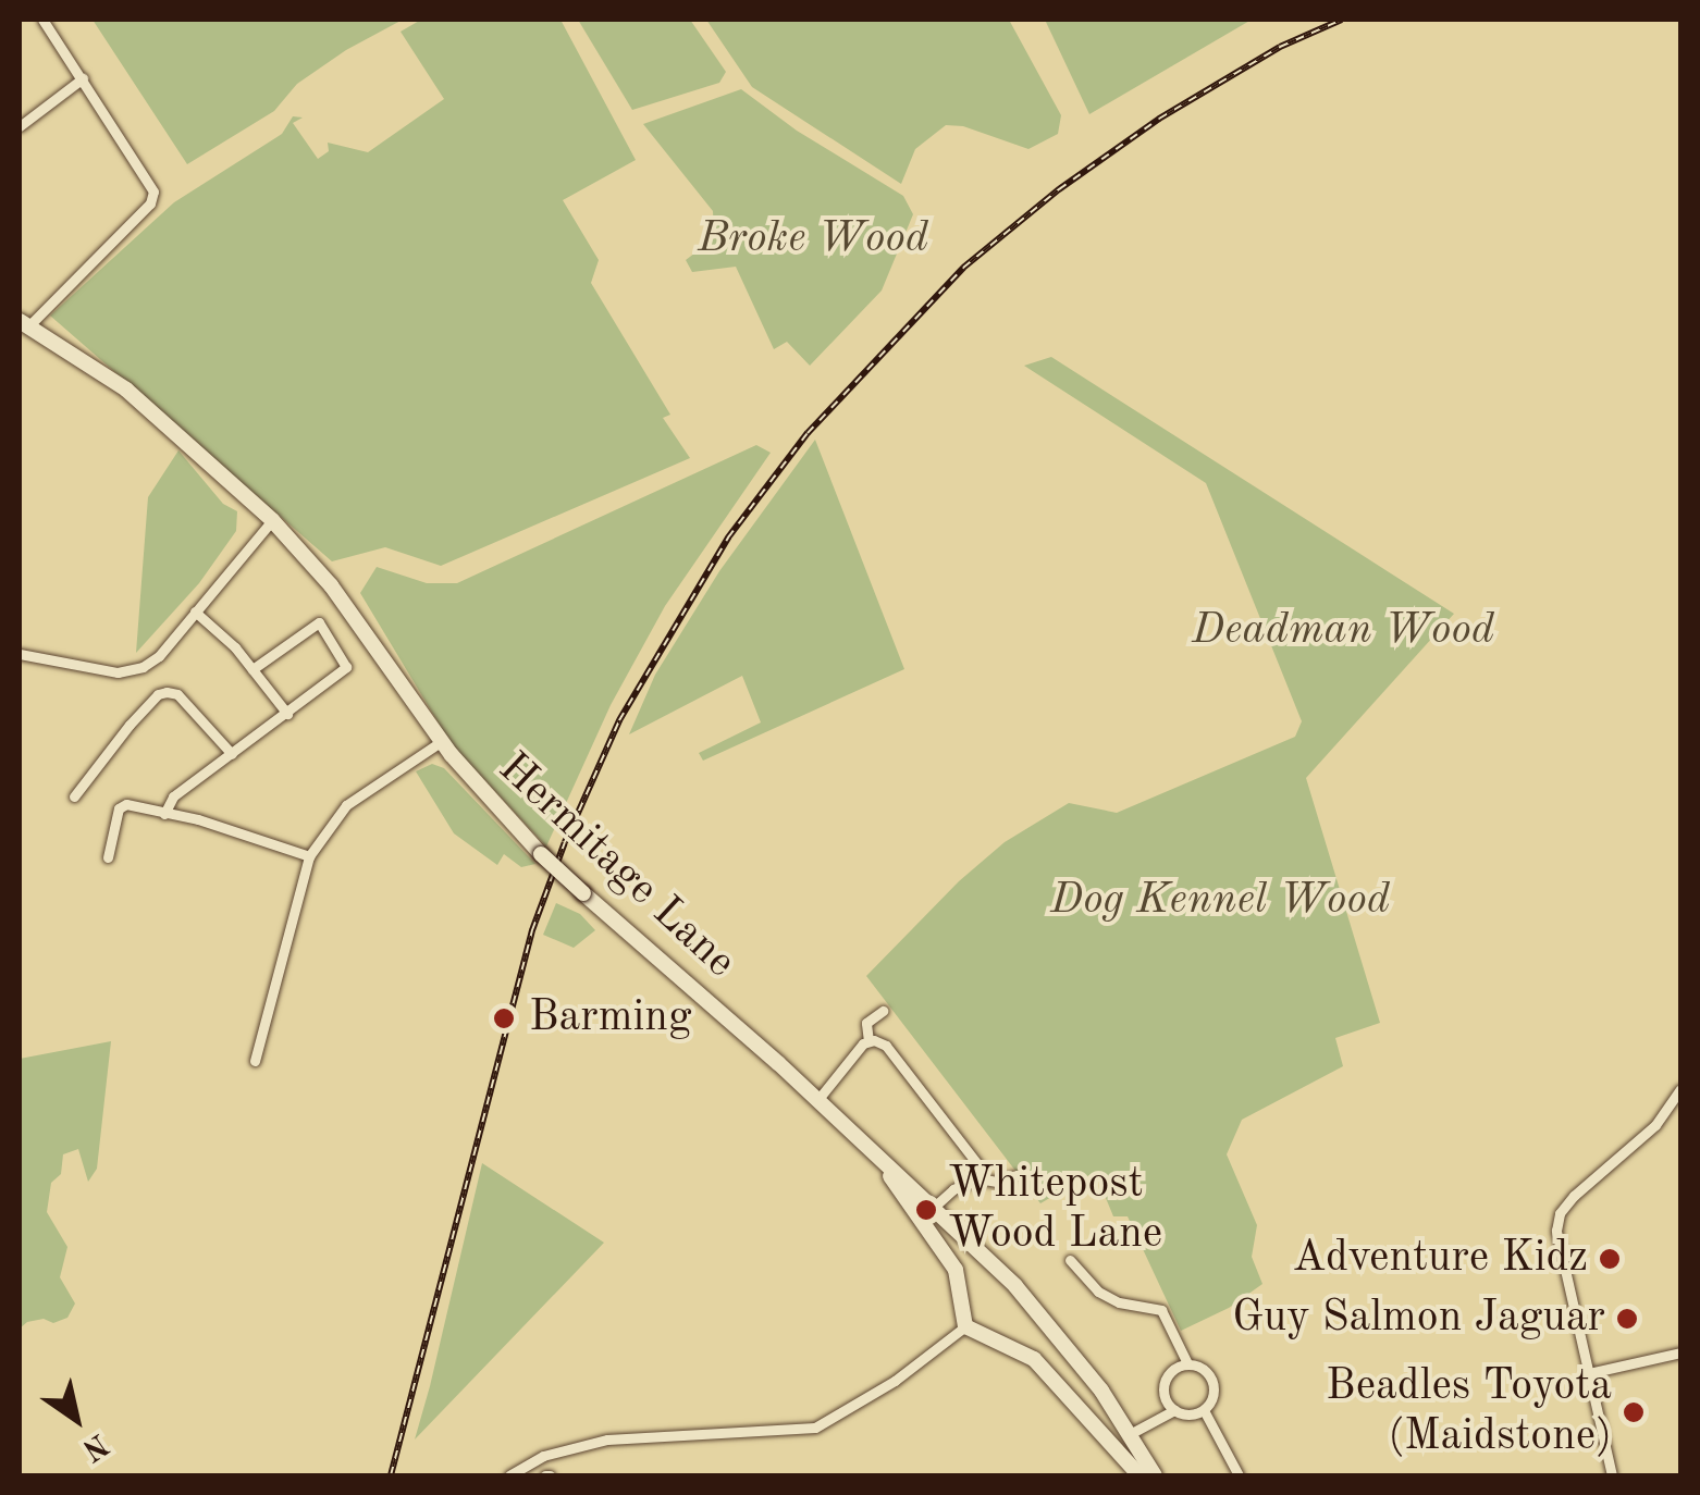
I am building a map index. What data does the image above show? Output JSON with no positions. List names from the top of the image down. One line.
{"streets":{"main road":["Hermitage Lane"]},"parks":["Broke Wood","Deadman Wood","Dog Kennel Wood"],"places":["Barming","Whitepost Wood Lane","Adventure Kidz","Guy Salmon Jaguar","Beadles Toyota (Maidstone)"],"north":"bottom right"}
